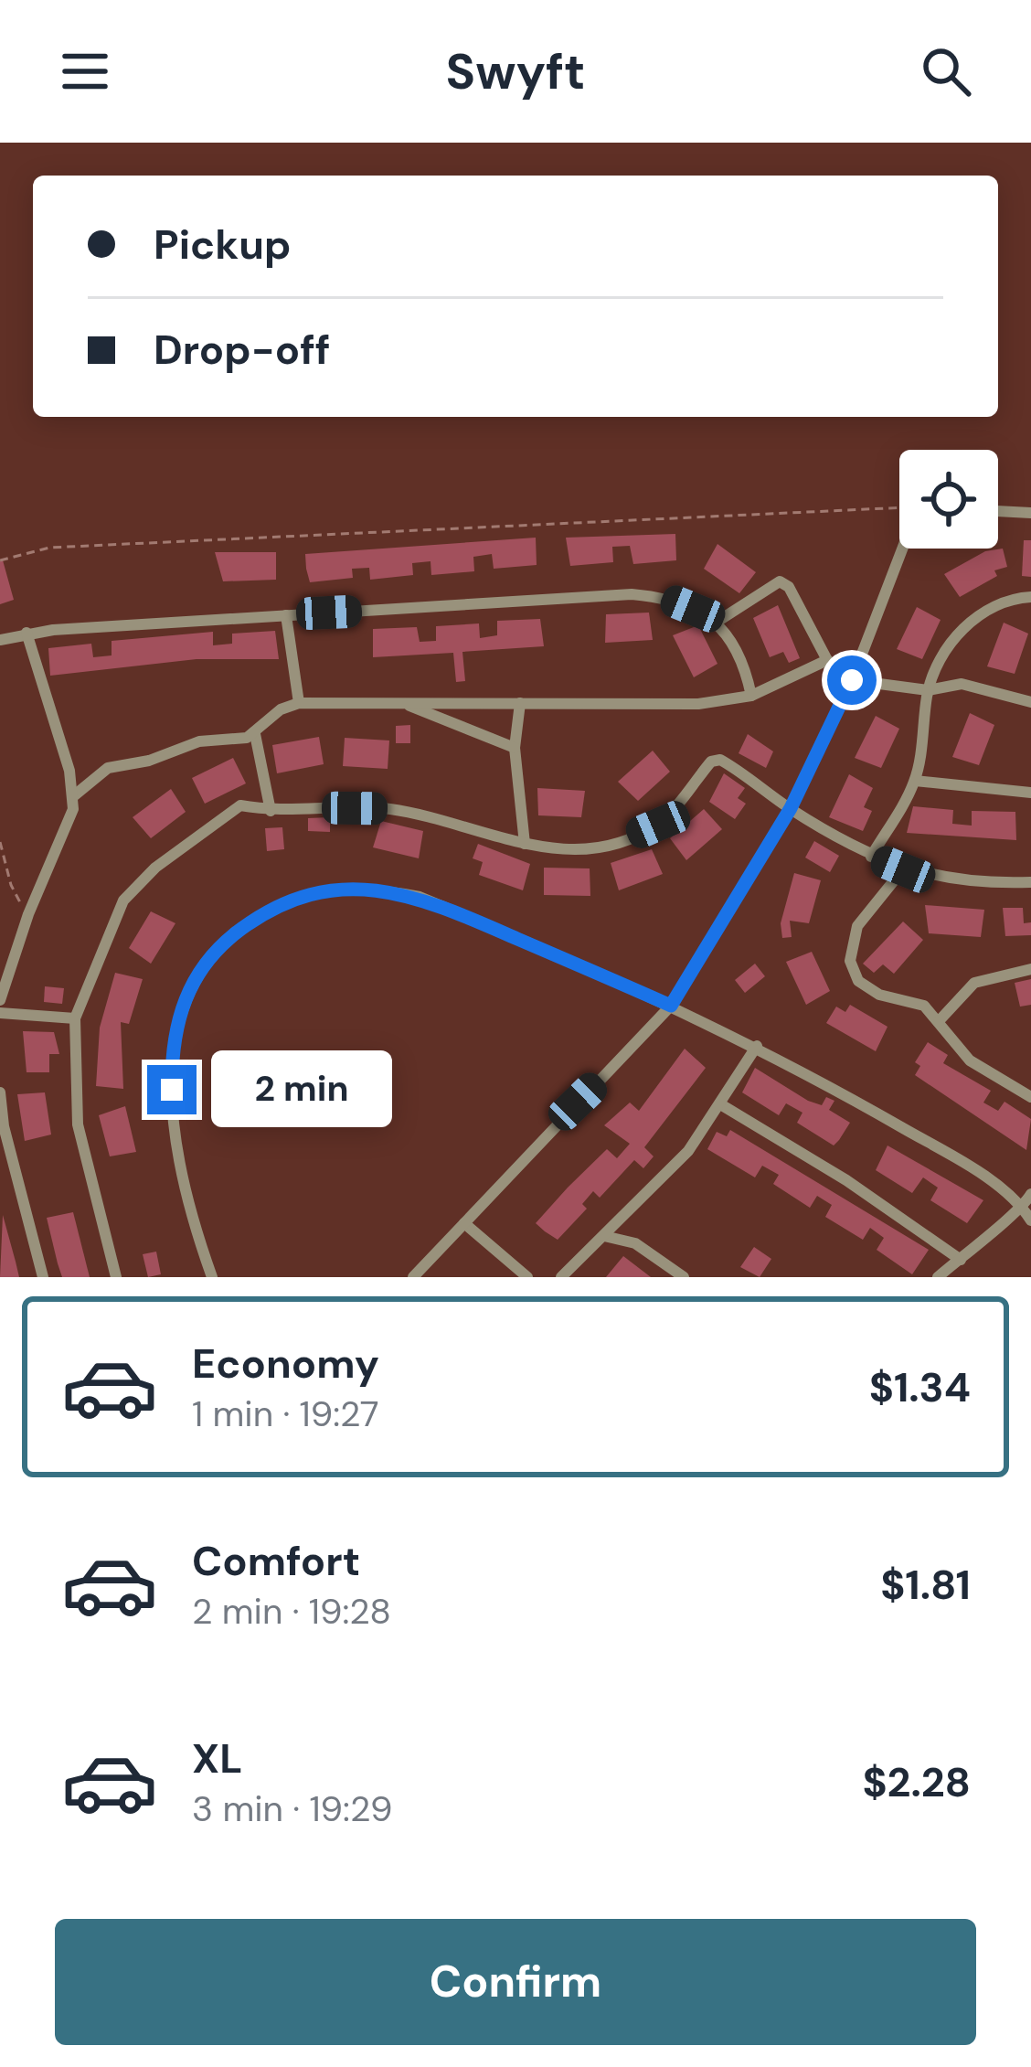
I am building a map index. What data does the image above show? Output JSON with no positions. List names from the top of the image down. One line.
{"page":{"header":"Swyft","banner":["Pickup","Drop-off"],"bubble":"2 min","list":[{"name":"Economy","note":"1 min · 19:27","value":"$1.34"},{"name":"Comfort","note":"2 min · 19:28","value":"$1.81"},{"name":"XL","note":"3 min · 19:29","value":"$2.28"}],"buttons":"Confirm"}}
